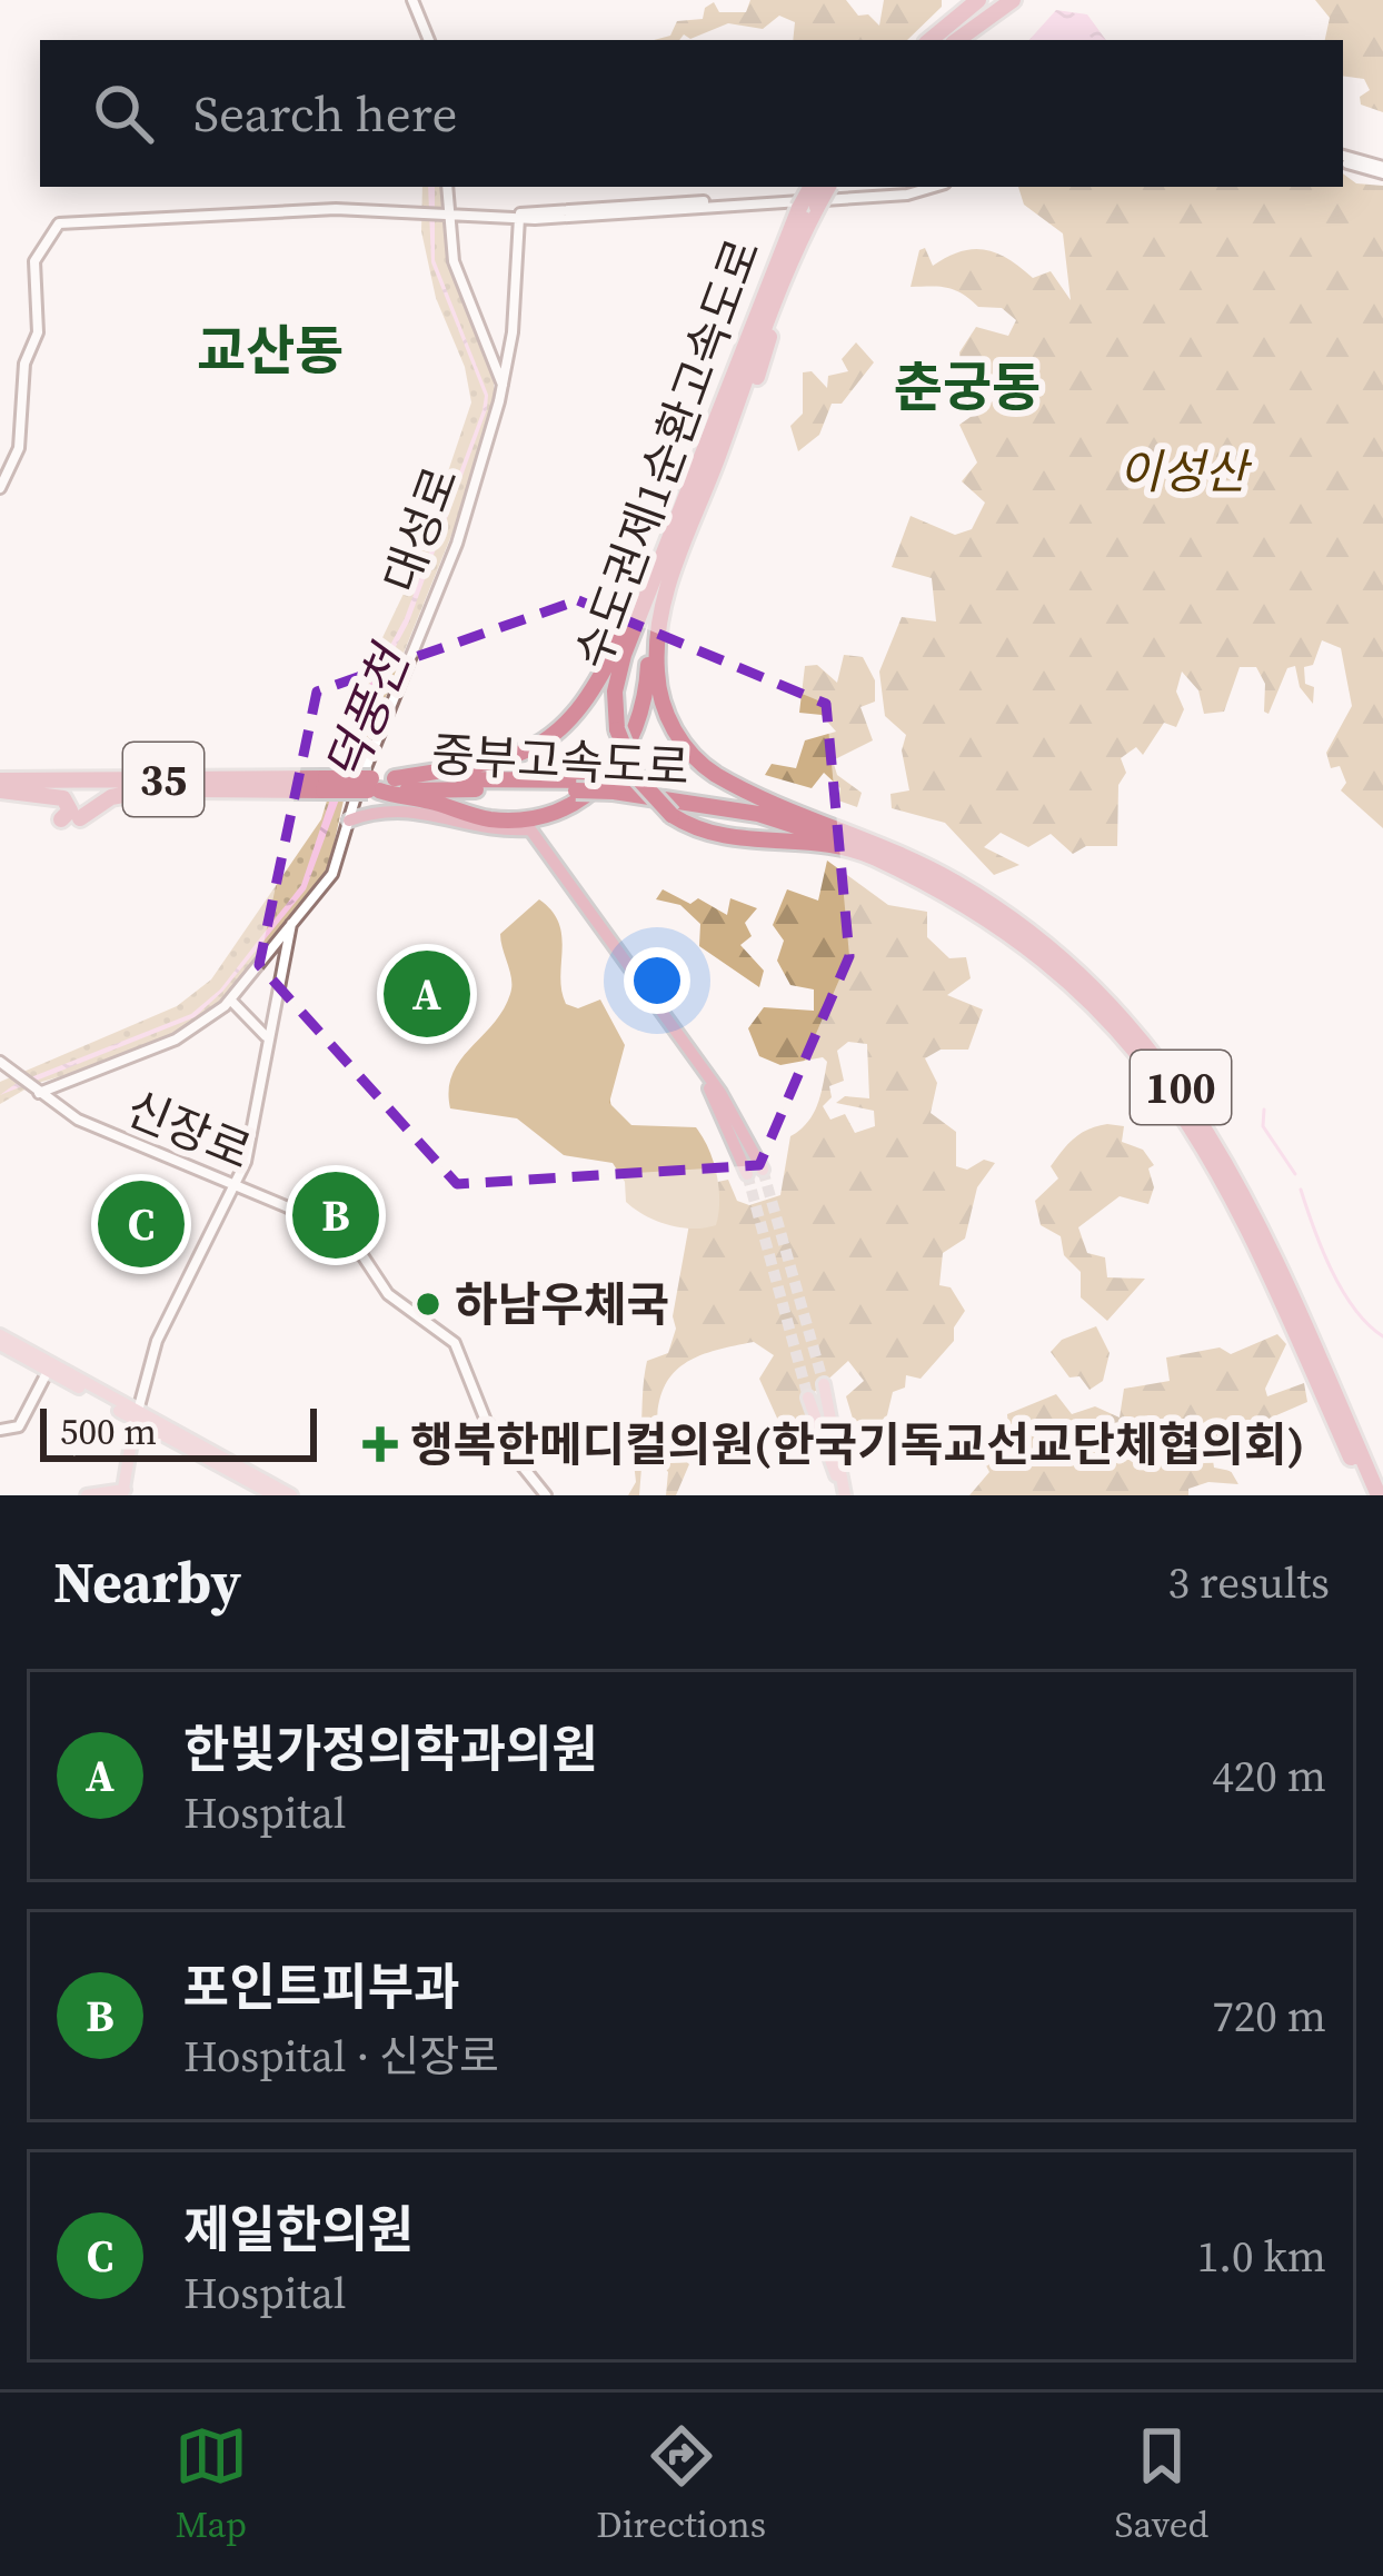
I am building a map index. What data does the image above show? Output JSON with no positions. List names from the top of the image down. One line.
{"streets":{"highway":["수도권제1순환고속도로","중부고속도로","35","100"],"street":["대성로","신장로"]},"crossings":[["수도권제1순환고속도로","중부고속도로"],["대성로","신장로"]],"districts":["교산동","춘궁동"],"water":["덕풍천"],"parks":["이성산"],"places":{"other":["하남우체국"],"health":["행복한메디컬의원(한국기독교선교단체협의회)"]},"scale_bar":"500 m","page":{"search":"Search here","pins":["A","B","C"],"scale":"500 m","heading":["Nearby","3 results"],"list":[{"mark":"A","name":"한빛가정의학과의원","note":"Hospital","value":"420 m"},{"mark":"B","name":"포인트피부과","note":"Hospital · 신장로","value":"720 m"},{"mark":"C","name":"제일한의원","note":"Hospital","value":"1.0 km"}],"nav":["Map","Directions","Saved"]}}
